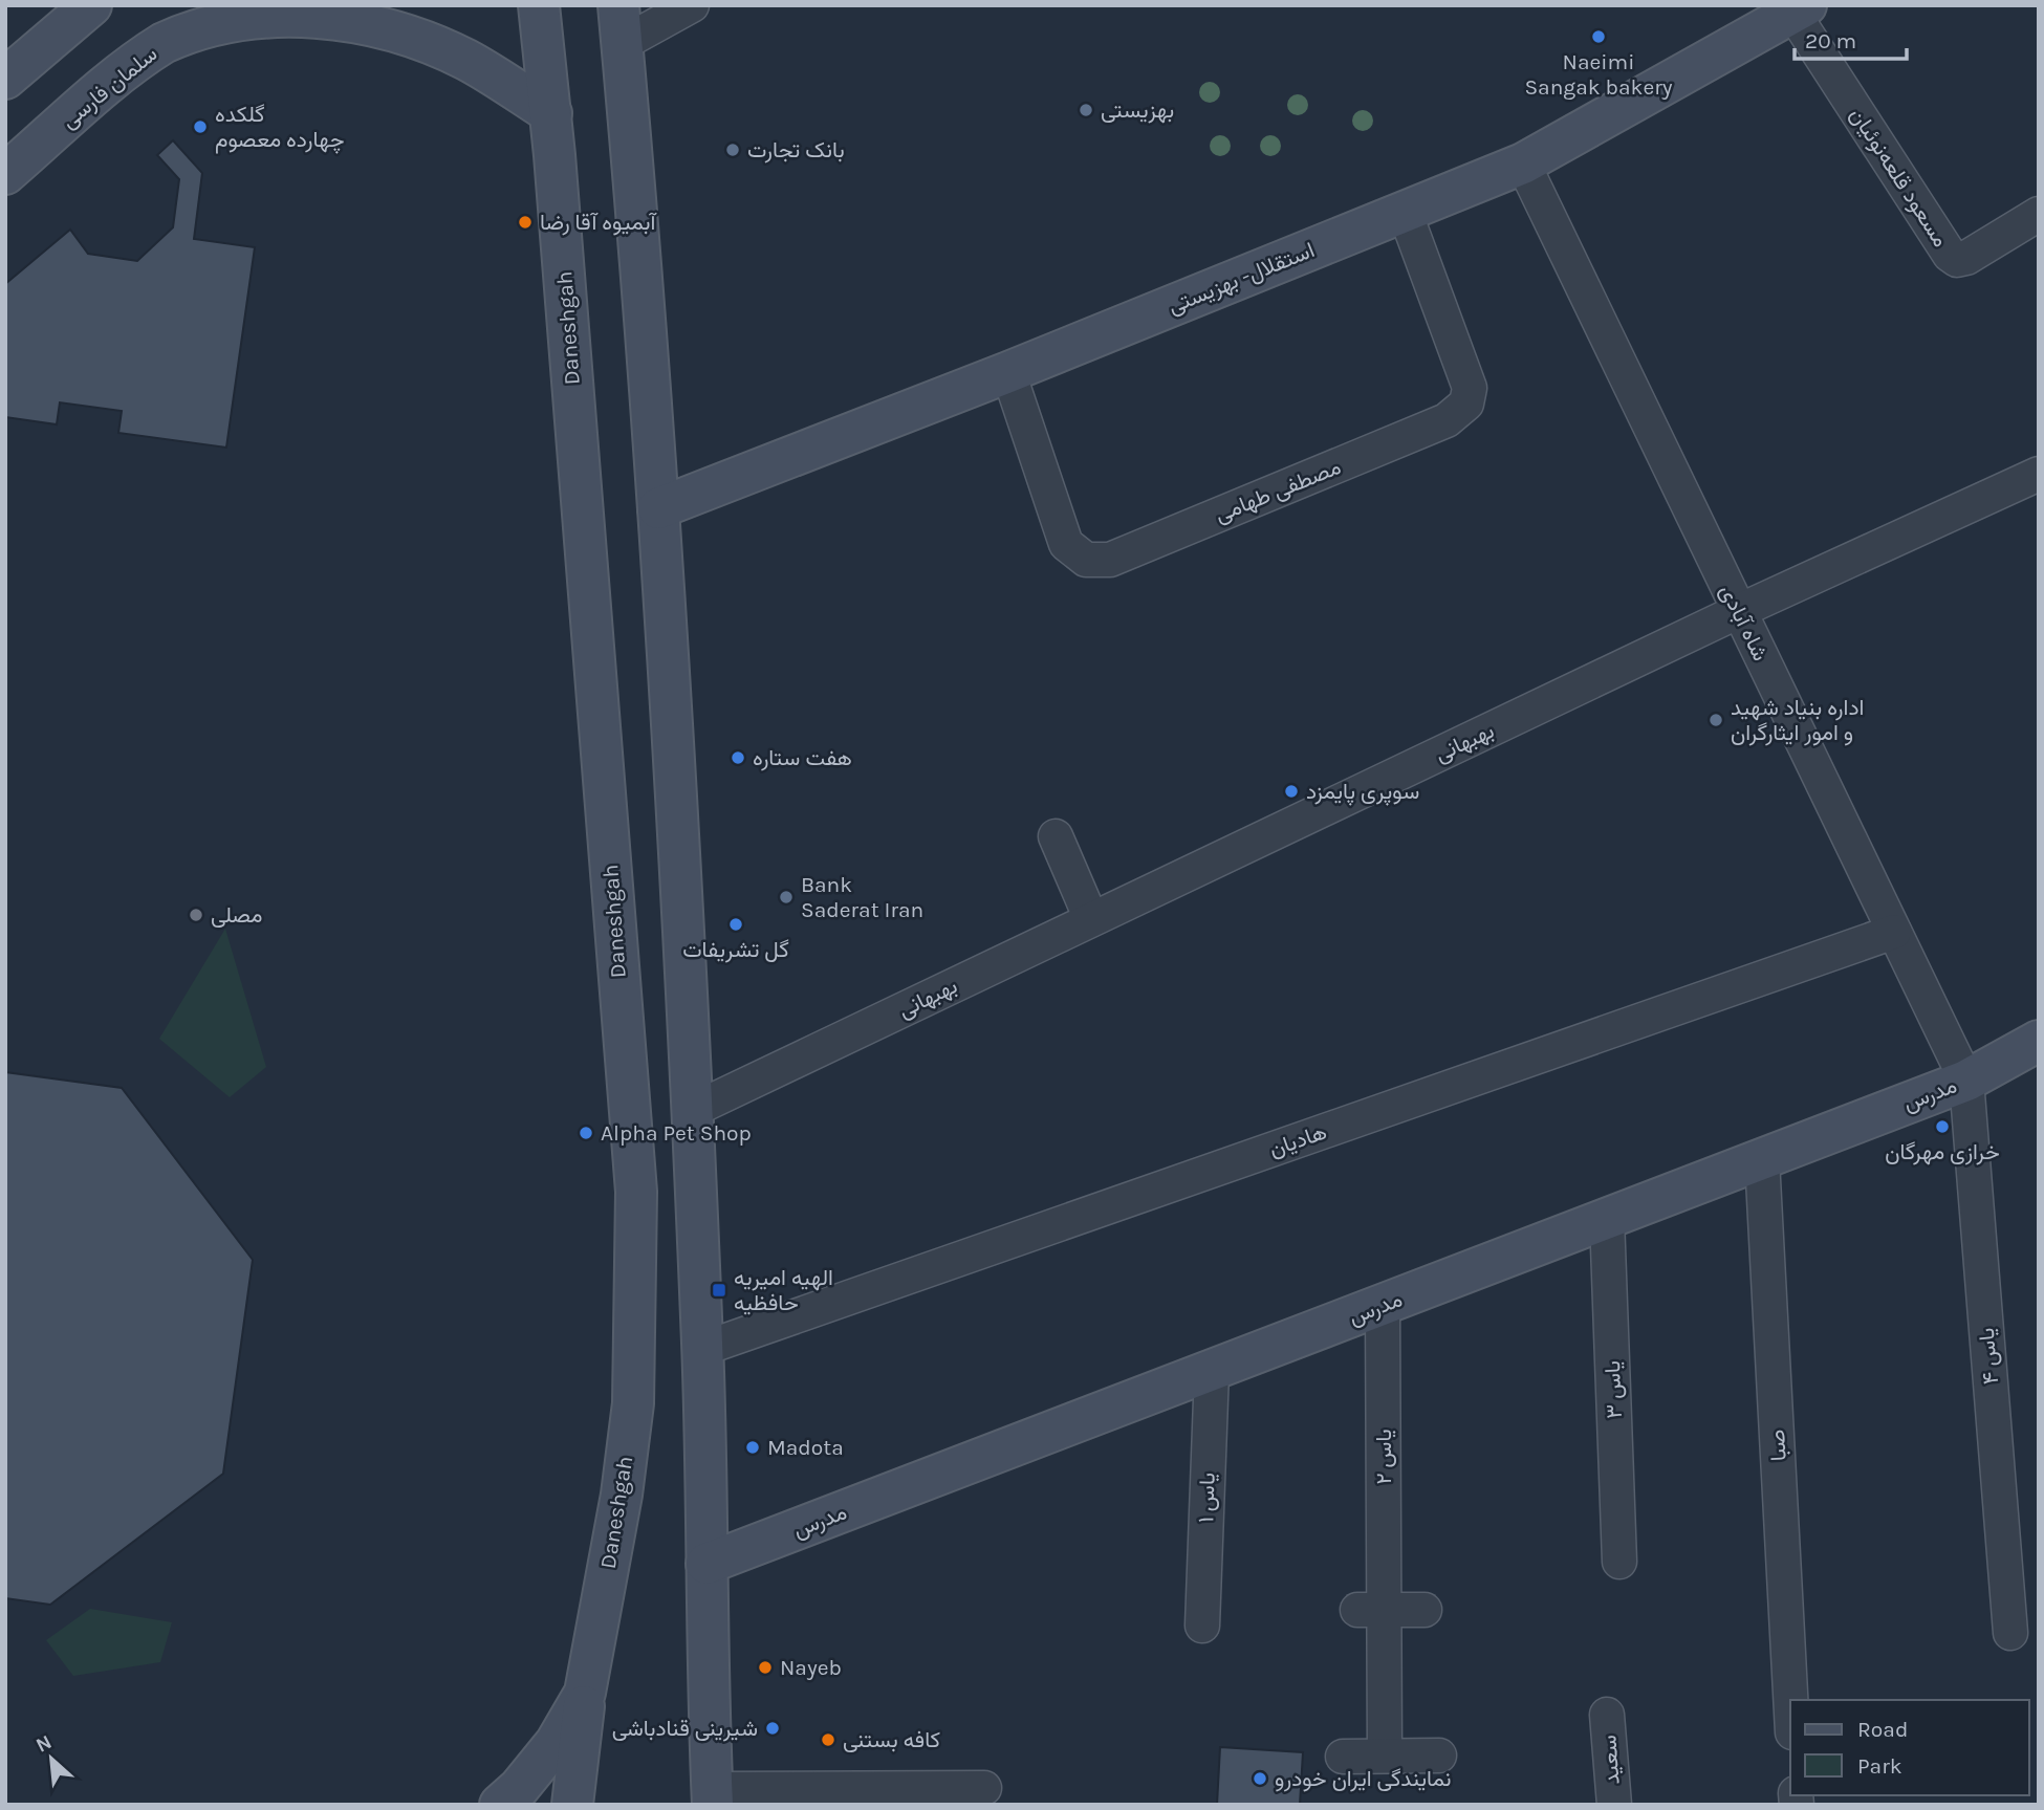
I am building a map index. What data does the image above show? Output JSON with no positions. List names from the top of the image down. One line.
{"streets":{"main road":["سلمان فارسی","استقلال- بهزیستی","Daneshgah","مدرس"],"street":["مسعود قلعه‌نوئیان","مصطفی طهامی","شاه آبادی","بهبهانی","هادیان","یاس ۴","یاس ۳","صبا","یاس ۲","یاس ۱","سعید"]},"crossings":[["سلمان فارسی","Daneshgah"],["مسعود قلعه‌نوئیان","استقلال- بهزیستی"],["استقلال- بهزیستی","مصطفی طهامی"],["استقلال- بهزیستی","شاه آبادی"],["شاه آبادی","بهبهانی"],["شاه آبادی","مدرس"],["شاه آبادی","هادیان"],["شاه آبادی","یاس ۴"],["مدرس","یاس ۴"],["مدرس","یاس ۳"],["مدرس","صبا"],["مدرس","یاس ۲"],["مدرس","یاس ۱"]],"places":{"other":["Naeimi Sangak bakery","بهزیستی","گلکده چهارده معصوم","بانک تجارت","آبمیوه آقا رضا","اداره بنیاد شهید و امور ایثارگران","هفت ستاره","سوپری پایمزد","Bank Saderat Iran","مصلی","گل تشریفات","خرازی مهرگان","Alpha Pet Shop","Madota","Nayeb","شیرینی قنادباشی","کافه بستنی","نمایندگی ایران خودرو"],"transit":["الهیه امیریه حافظیه"]},"legend":["Road","Park"],"scale_bar":"20 m","north":"top left"}
